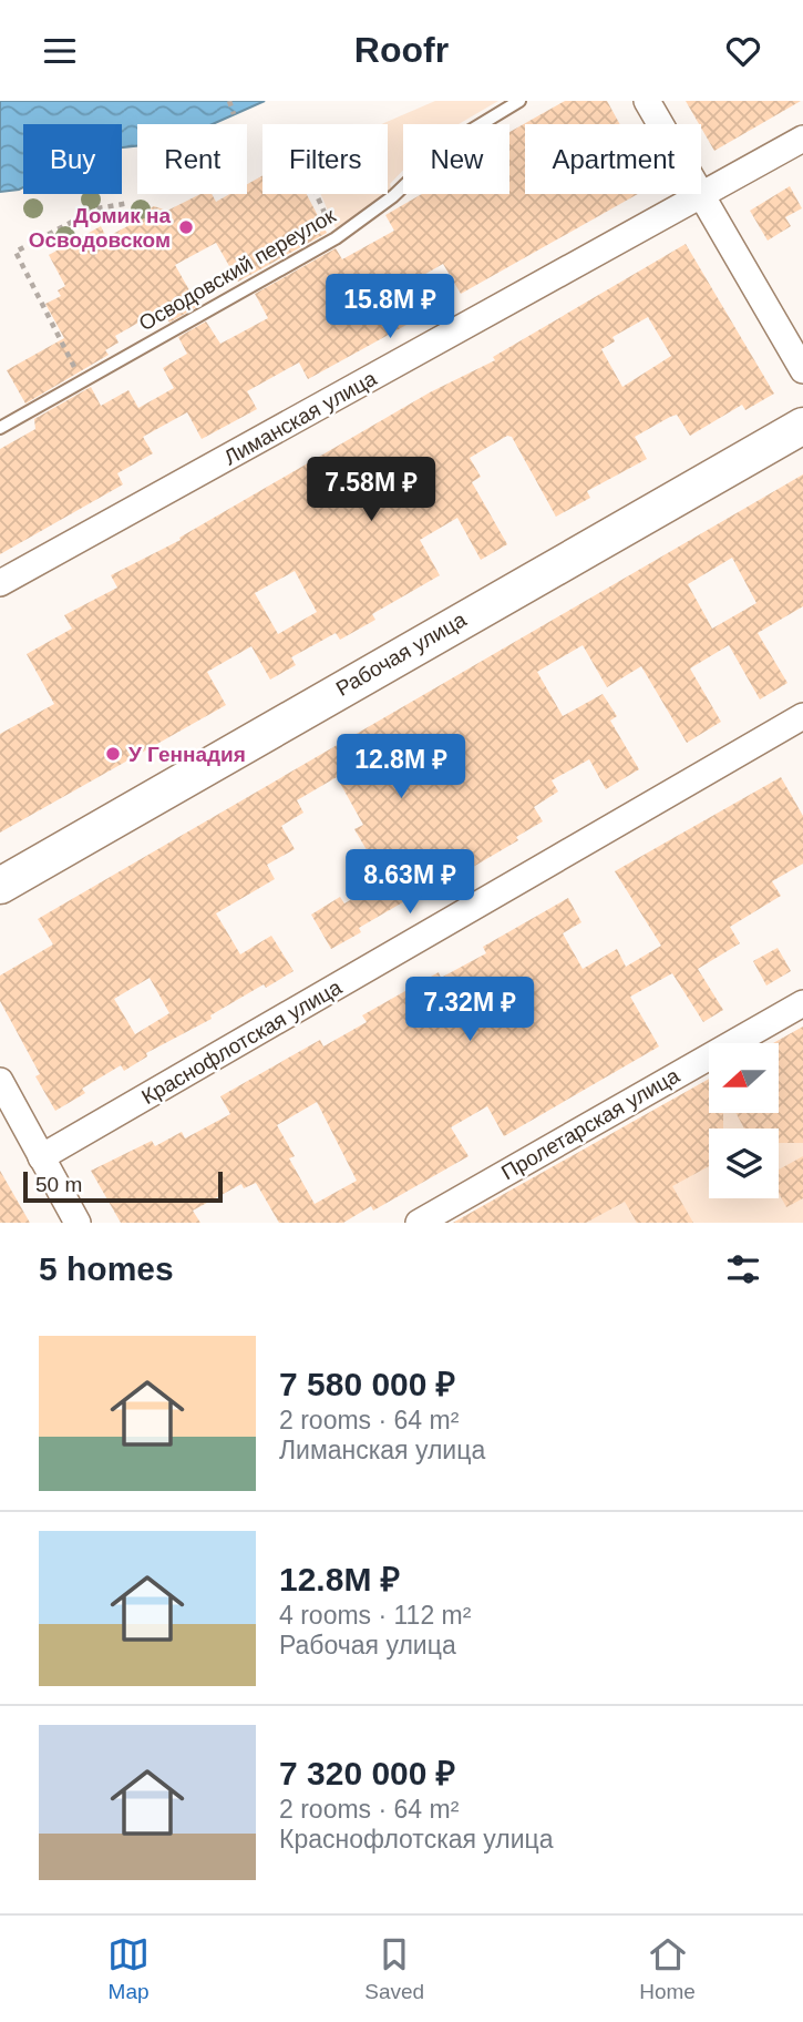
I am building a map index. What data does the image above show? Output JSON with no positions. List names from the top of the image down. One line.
{"streets":{"street":["Лиманская улица","Рабочая улица","Краснофлотская улица","Пролетарская улица"],"lane":["Осводовский переулок"]},"places":["Домик на Осводовском","У Геннадия"],"scale_bar":"50 m","north":"left","page":{"header":"Roofr","chip":["Buy","Rent","Filters","New","Apartment"],"price":["15.8M ₽","7.58M ₽","12.8M ₽","8.63M ₽","7.32M ₽"],"scale":"50 m","heading":"5 homes","list":[{"name":"7 580 000 ₽","note":"2 rooms · 64 m² · Лиманская улица"},{"name":"12.8M ₽","note":"4 rooms · 112 m² · Рабочая улица"},{"name":"7 320 000 ₽","note":"2 rooms · 64 m² · Краснофлотская улица"}],"tabs":["Map","Saved","Home"]}}
